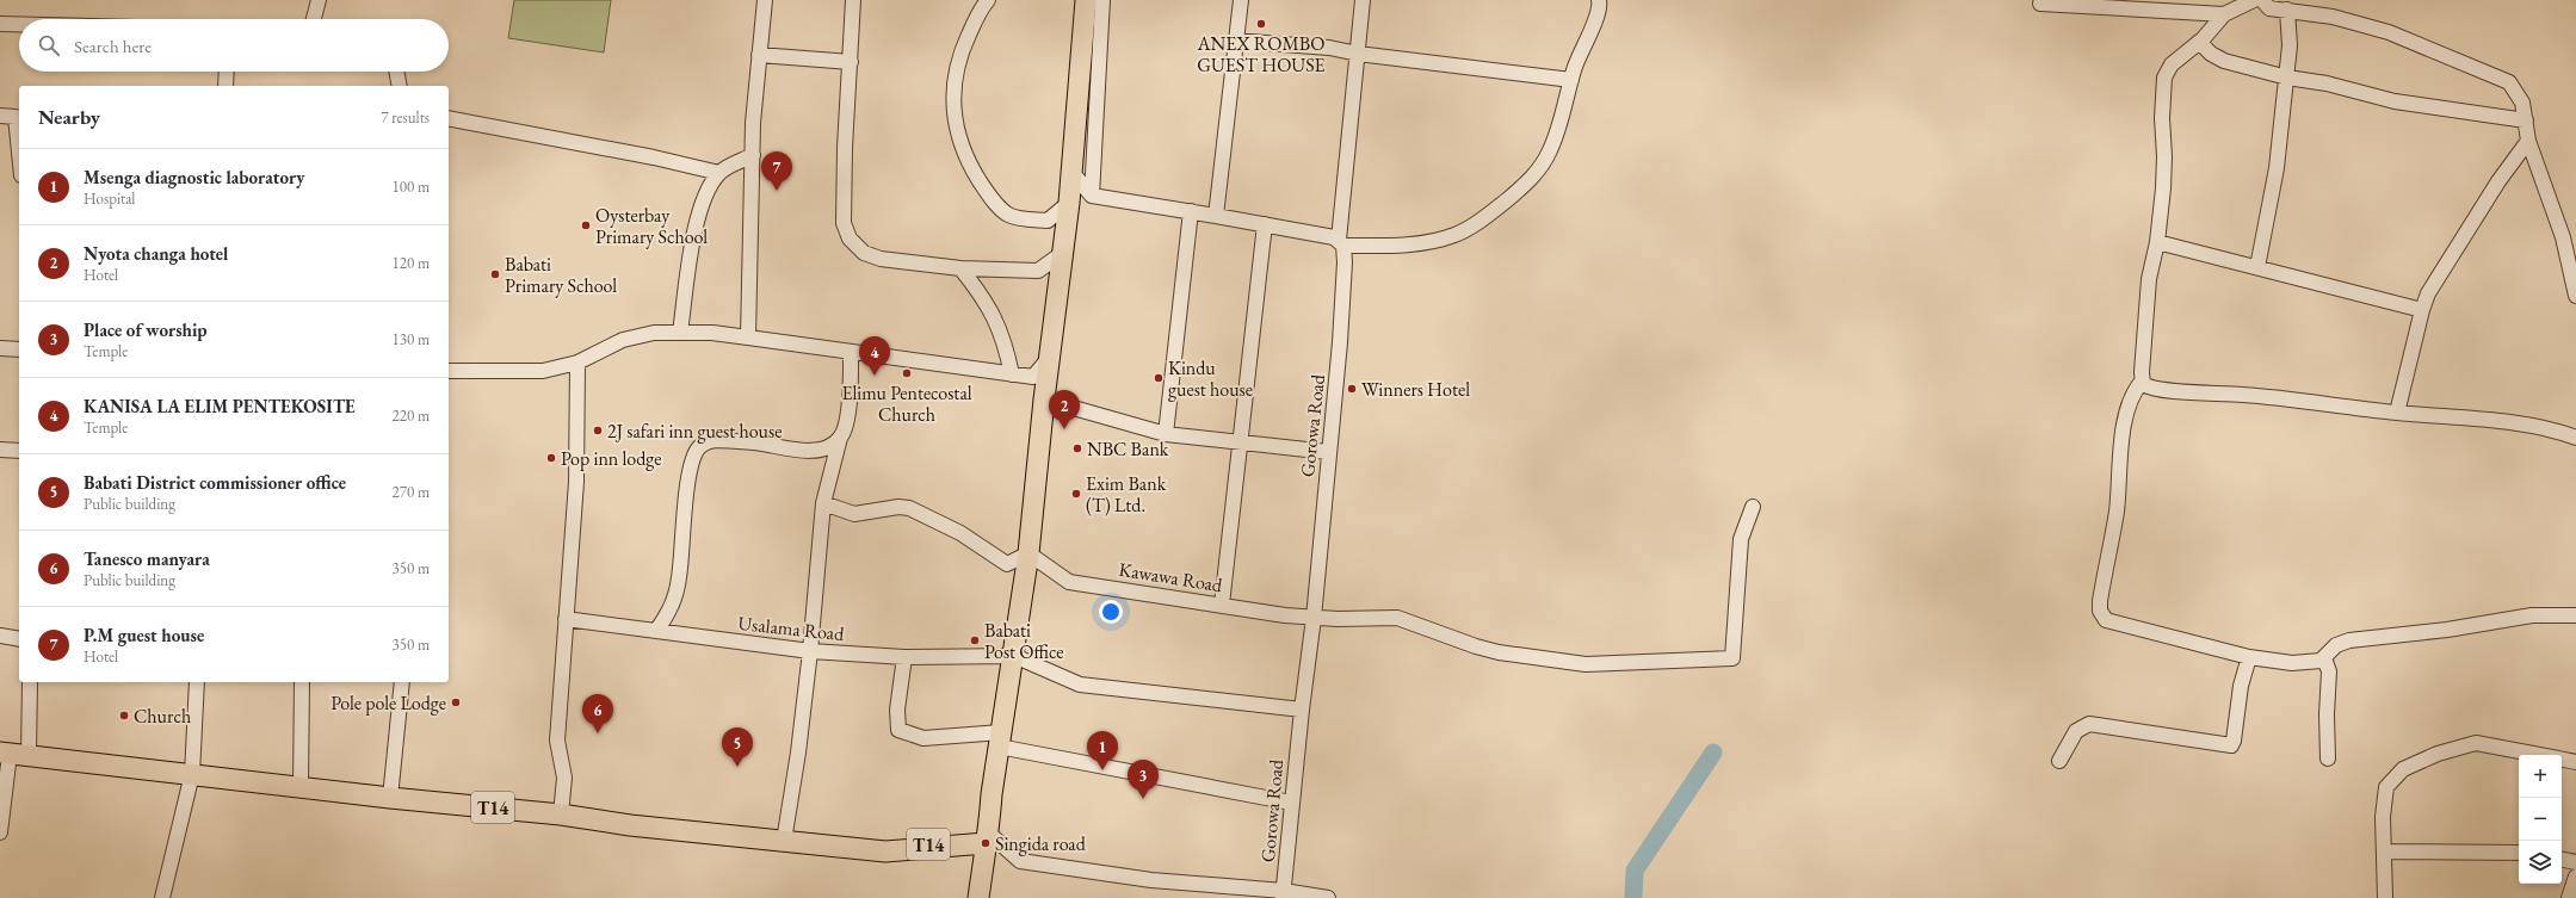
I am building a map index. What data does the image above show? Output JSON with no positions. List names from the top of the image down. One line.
{"streets":{"highway":["T14"],"street":["Gorowa Road","Kawawa Road","Usalama Road"]},"crossings":[["Gorowa Road","Kawawa Road"]],"places":["ANEX ROMBO GUEST HOUSE","Oysterbay Primary School","Babati Primary School","Elimu Pentecostal Church","Kindu guest house","Winners Hotel","2J safari inn guest house","NBC Bank","Pop inn lodge","Exim Bank (T) Ltd.","Babati Post Office","Pole pole Lodge","Church","Singida road"],"page":{"search":"Search here","heading":["Nearby","7 results"],"list":[{"mark":"1","name":"Msenga diagnostic laboratory","note":"Hospital","value":"100 m"},{"mark":"2","name":"Nyota changa hotel","note":"Hotel","value":"120 m"},{"mark":"3","name":"Place of worship","note":"Temple","value":"130 m"},{"mark":"4","name":"KANISA LA ELIM PENTEKOSITE","note":"Temple","value":"220 m"},{"mark":"5","name":"Babati District commissioner office","note":"Public building","value":"270 m"},{"mark":"6","name":"Tanesco manyara","note":"Public building","value":"350 m"},{"mark":"7","name":"P.M guest house","note":"Hotel","value":"350 m"}],"pins":["7","4","2","6","5","1","3"],"map_buttons":["+","−"]}}
